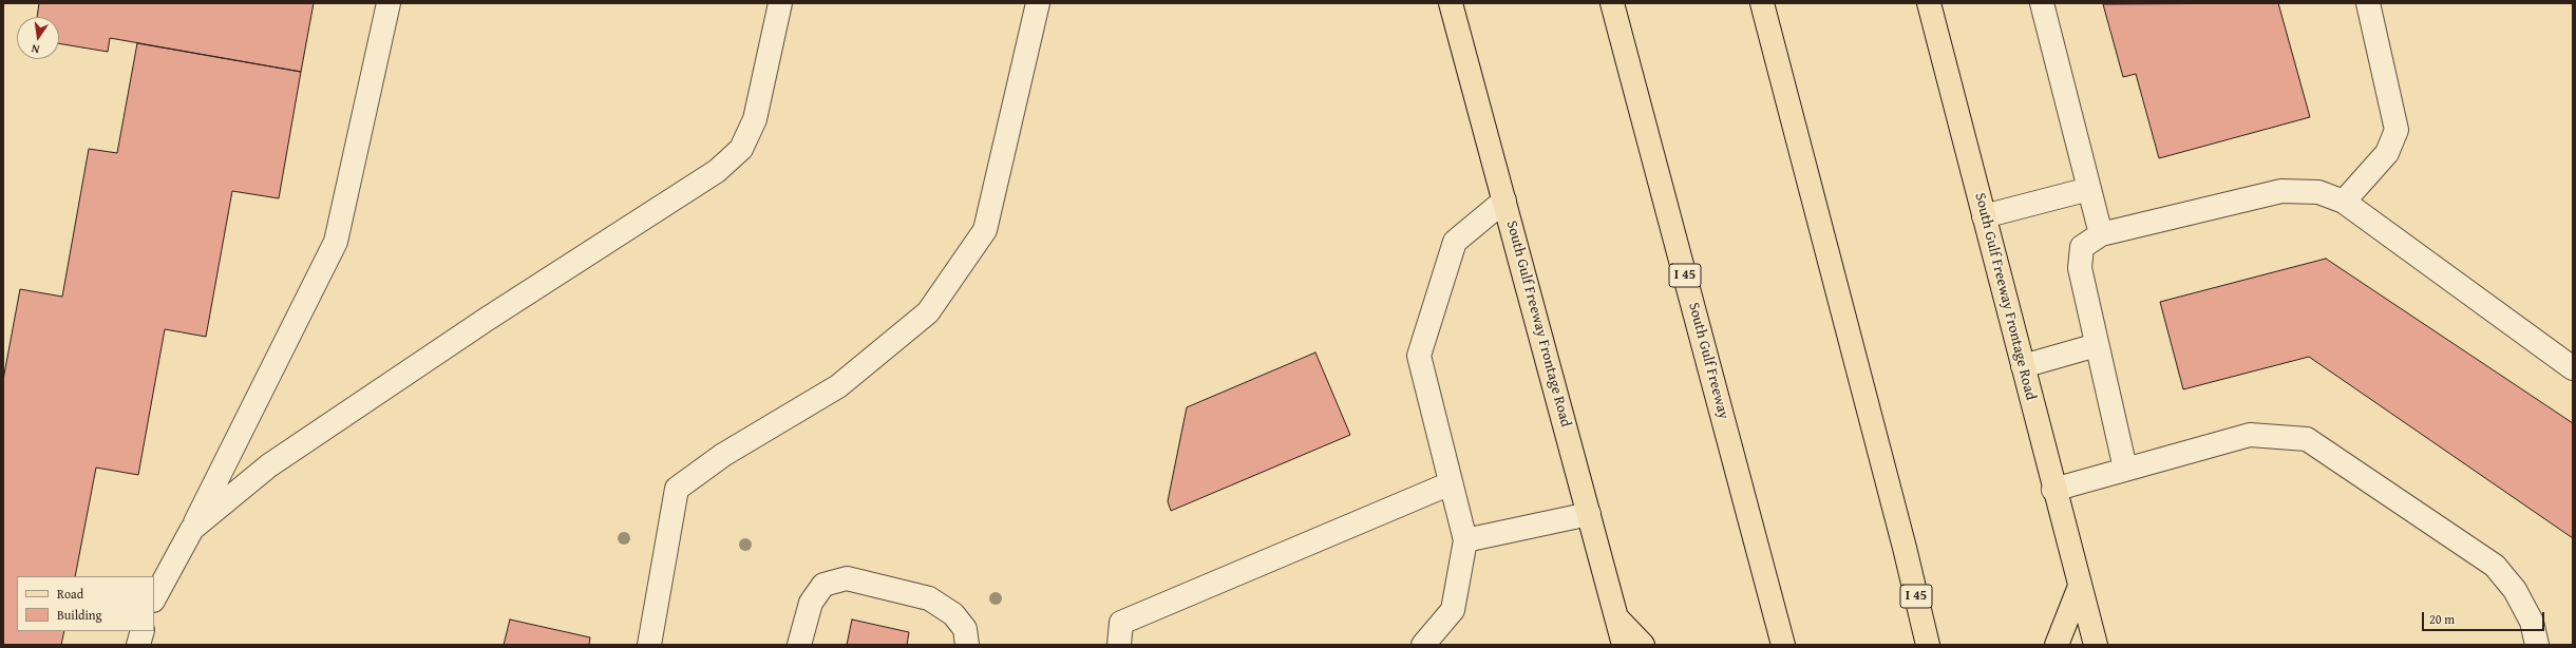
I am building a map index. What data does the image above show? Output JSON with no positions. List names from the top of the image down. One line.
{"streets":{"main road":["I 45","South Gulf Freeway Frontage Road","South Gulf Freeway"]},"legend":["Road","Building"],"scale_bar":"20 m","north":"bottom"}
